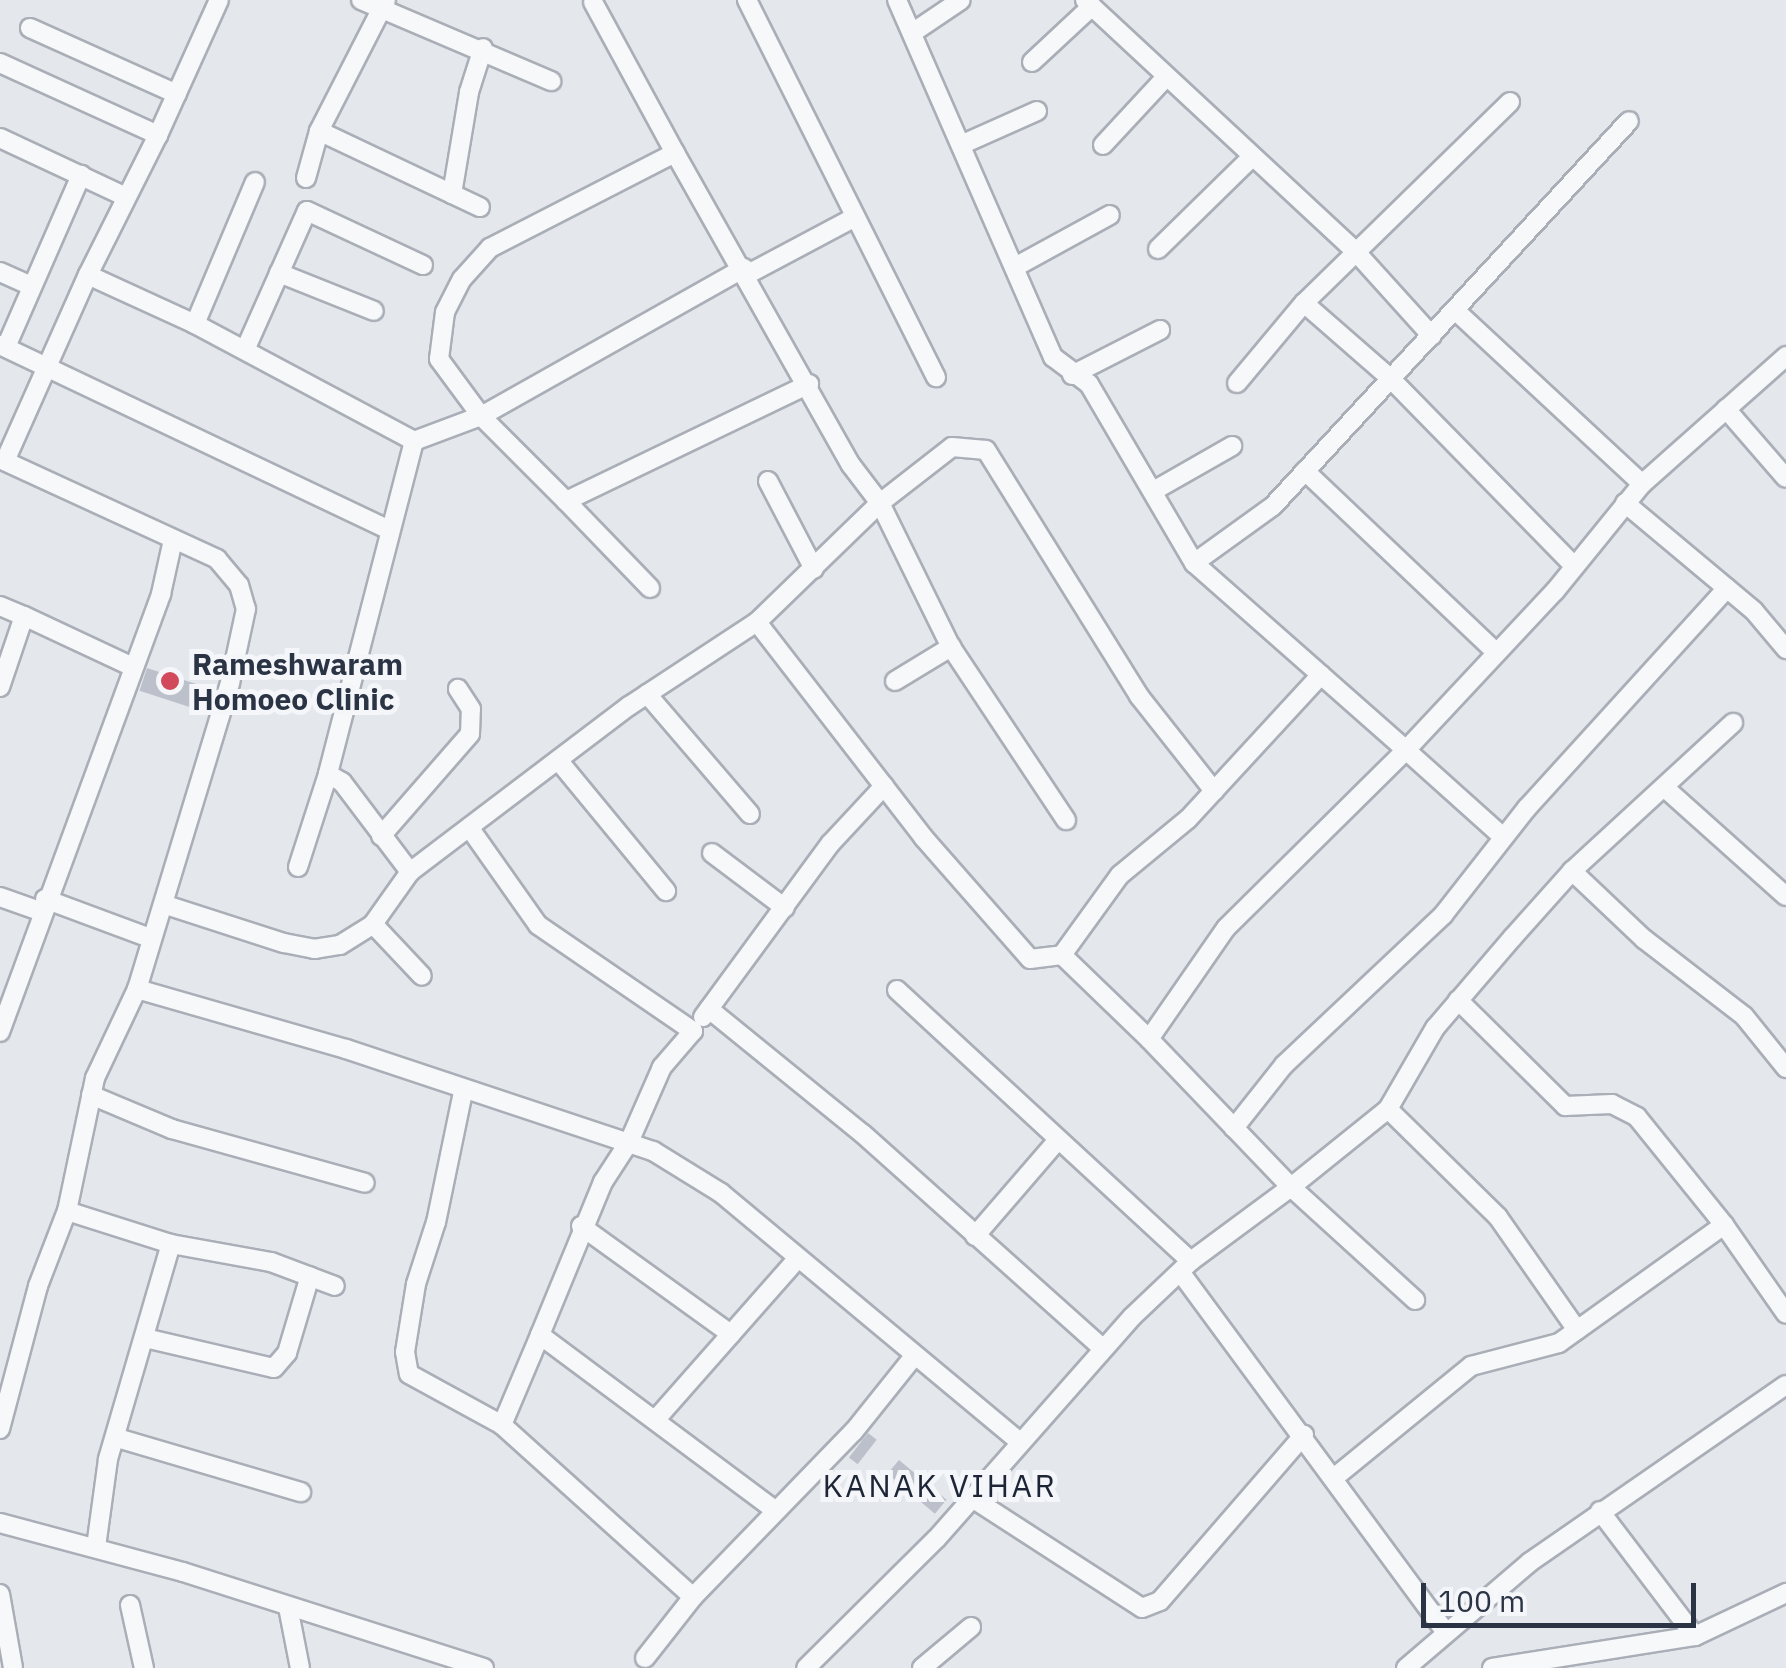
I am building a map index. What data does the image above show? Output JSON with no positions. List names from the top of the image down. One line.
{"districts":["KANAK VIHAR"],"places":["Rameshwaram Homoeo Clinic"],"scale_bar":"100 m"}
